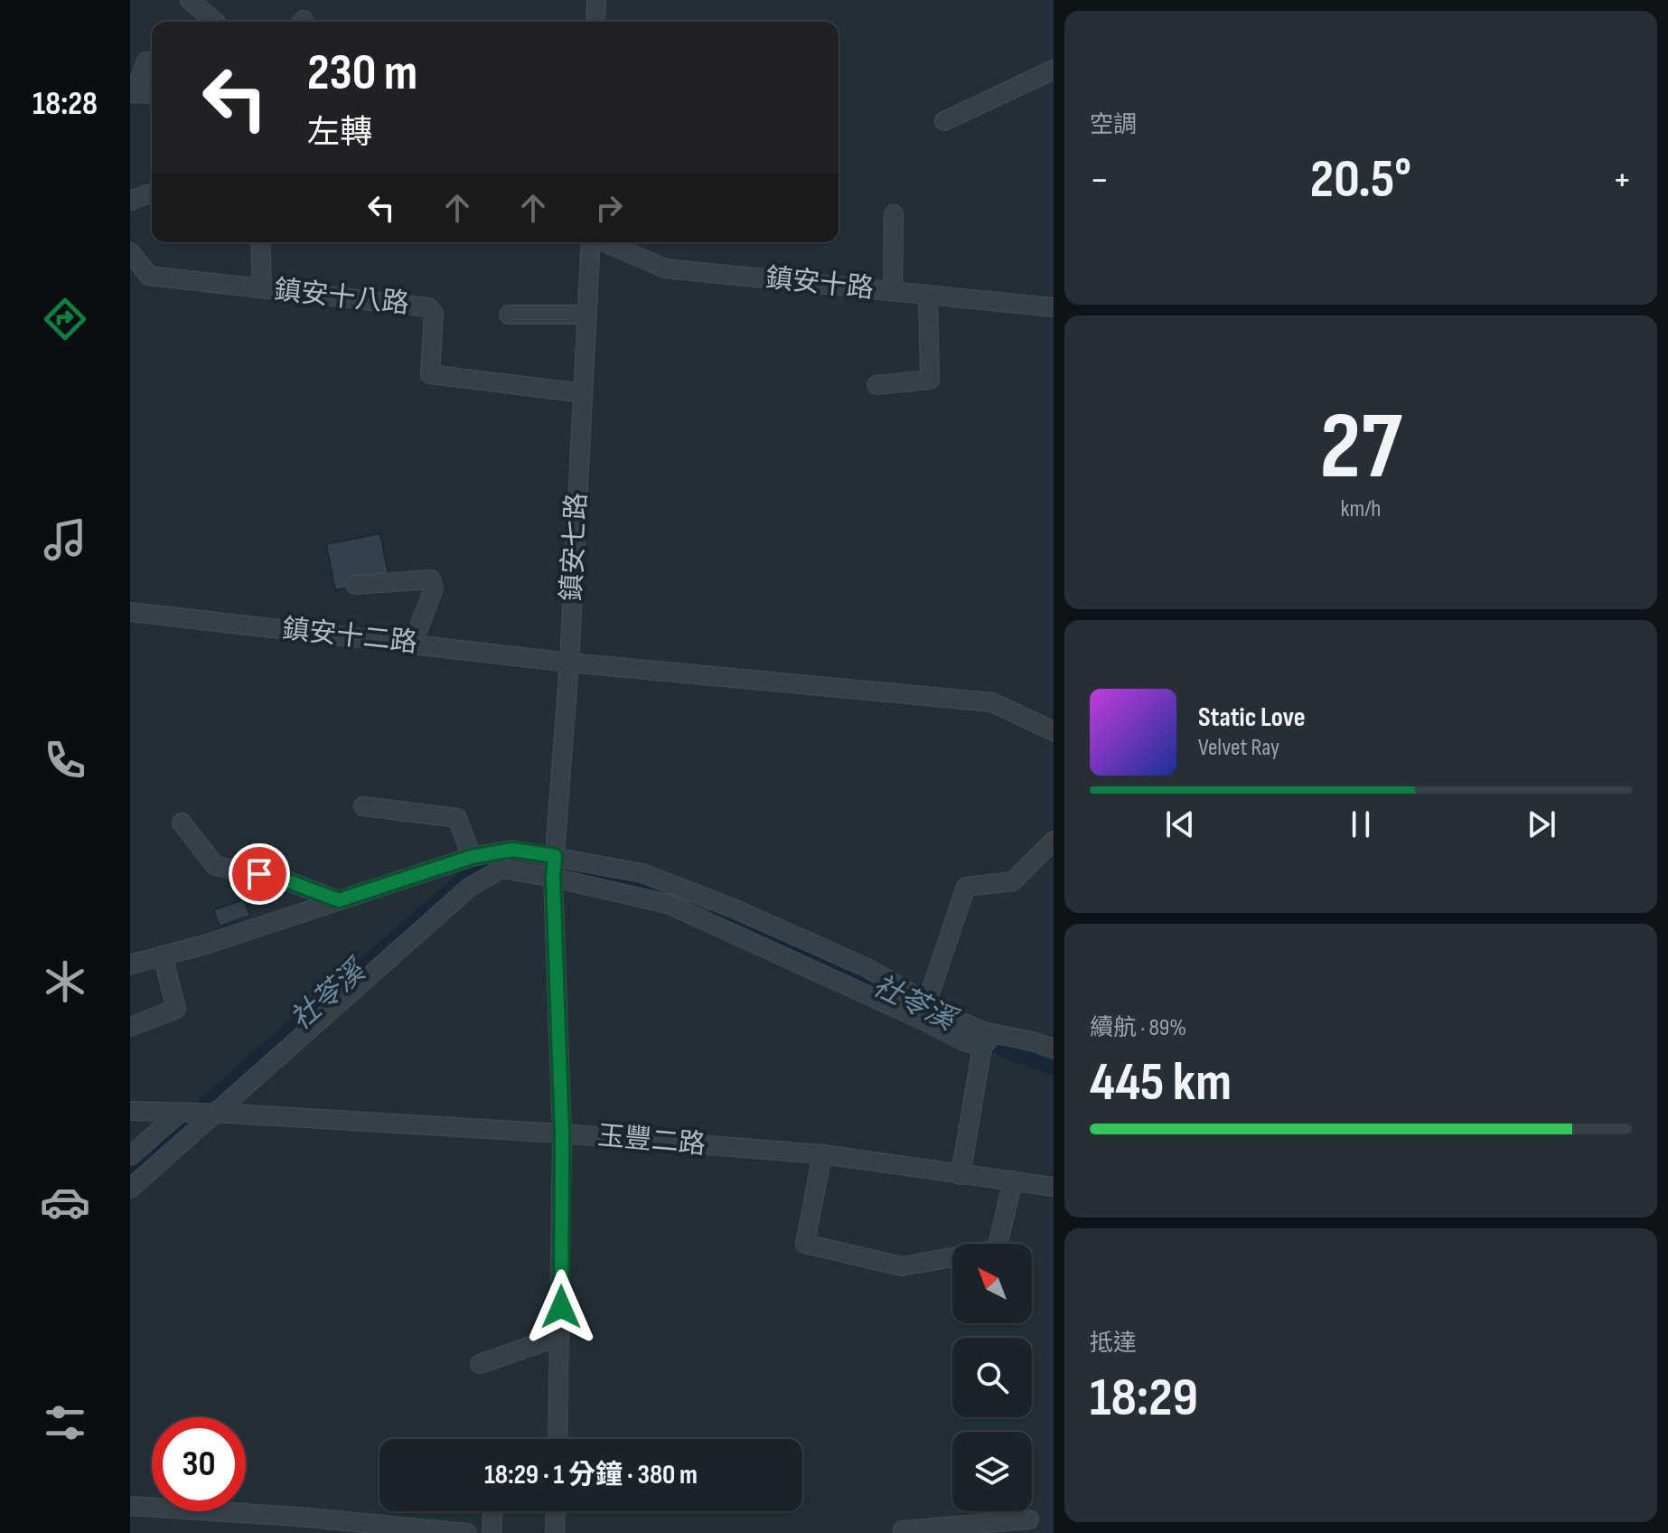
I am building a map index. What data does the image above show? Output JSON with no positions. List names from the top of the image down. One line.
{"streets":{"street":["鎮安十路","鎮安十八路","鎮安七路","鎮安十二路","玉豐二路"]},"crossings":[["鎮安十八路","鎮安七路"],["鎮安七路","鎮安十二路"],["鎮安七路","玉豐二路"]],"water":["社苓溪"],"north":"top left","page":{"tabs":"18:28","tile":["空調",["27","km/h"],["續航 · 89%","445 km"],["抵達","18:29"]],"turn":["230 m","左轉"],"heat":["−","20.5°","+"],"song":["Static Love","Velvet Ray"],"limit":"30","trip":"18:29 · 1 分鐘 · 380 m"}}
